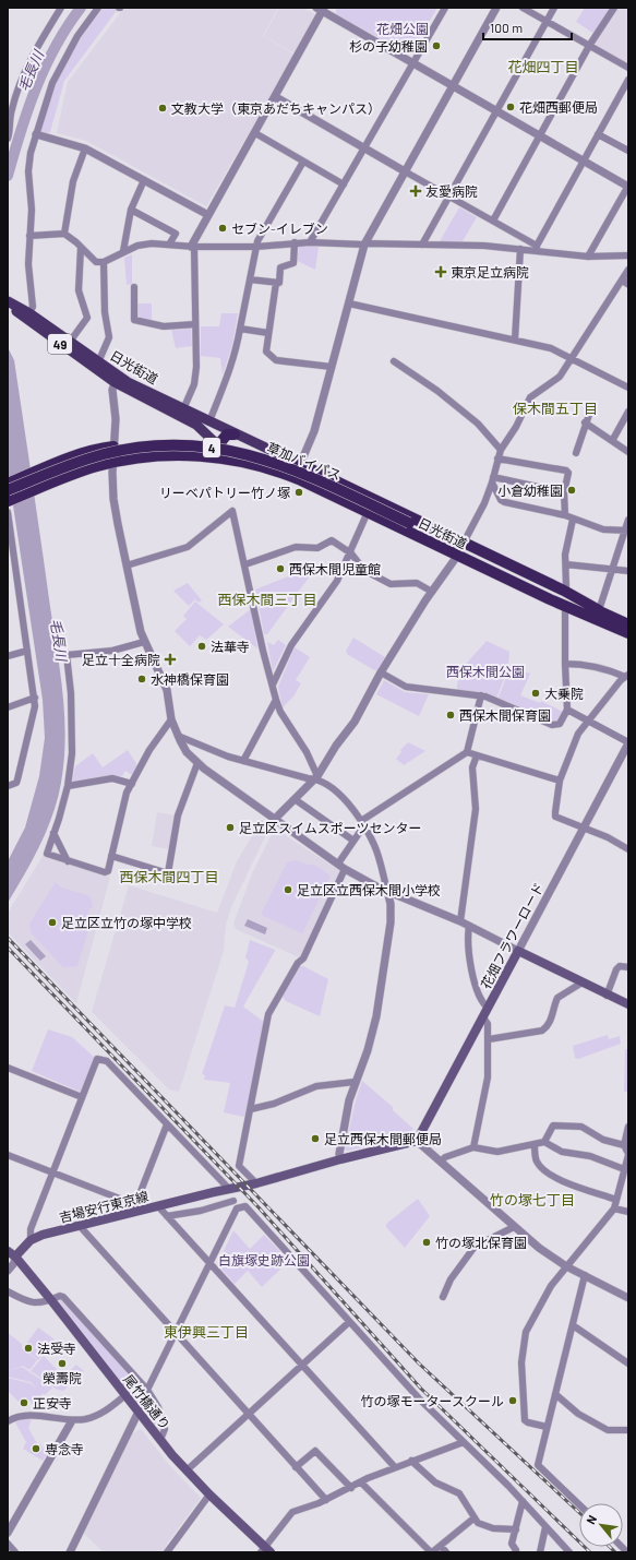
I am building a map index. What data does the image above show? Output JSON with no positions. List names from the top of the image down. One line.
{"streets":{"highway":["日光街道","4","草加バイパス"],"main road":["49","花畑フラワーロード","吉場安行東京線","尾竹橋通り"]},"crossings":[["日光街道","4"],["日光街道","草加バイパス"],["4","草加バイパス"],["花畑フラワーロード","吉場安行東京線"],["吉場安行東京線","尾竹橋通り"]],"districts":["花畑四丁目","保木間五丁目","西保木間三丁目","西保木間四丁目","竹の塚七丁目","東伊興三丁目"],"water":["毛長川"],"parks":["花畑公園","西保木間公園","白旗塚史跡公園"],"places":{"other":["杉の子幼稚園","花畑西郵便局","文教大学（東京あだちキャンパス）","セブン-イレブン","小倉幼稚園","リーベパトリー竹ノ塚","西保木間児童館","法華寺","水神橋保育園","大乗院","西保木間保育園","足立区スイムスポーツセンター","足立区立西保木間小学校","足立区立竹の塚中学校","足立西保木間郵便局","竹の塚北保育園","法受寺","榮壽院","竹の塚モータースクール","正安寺","専念寺"],"health":["友愛病院","東京足立病院","足立十全病院"]},"scale_bar":"100 m","north":"top left"}
